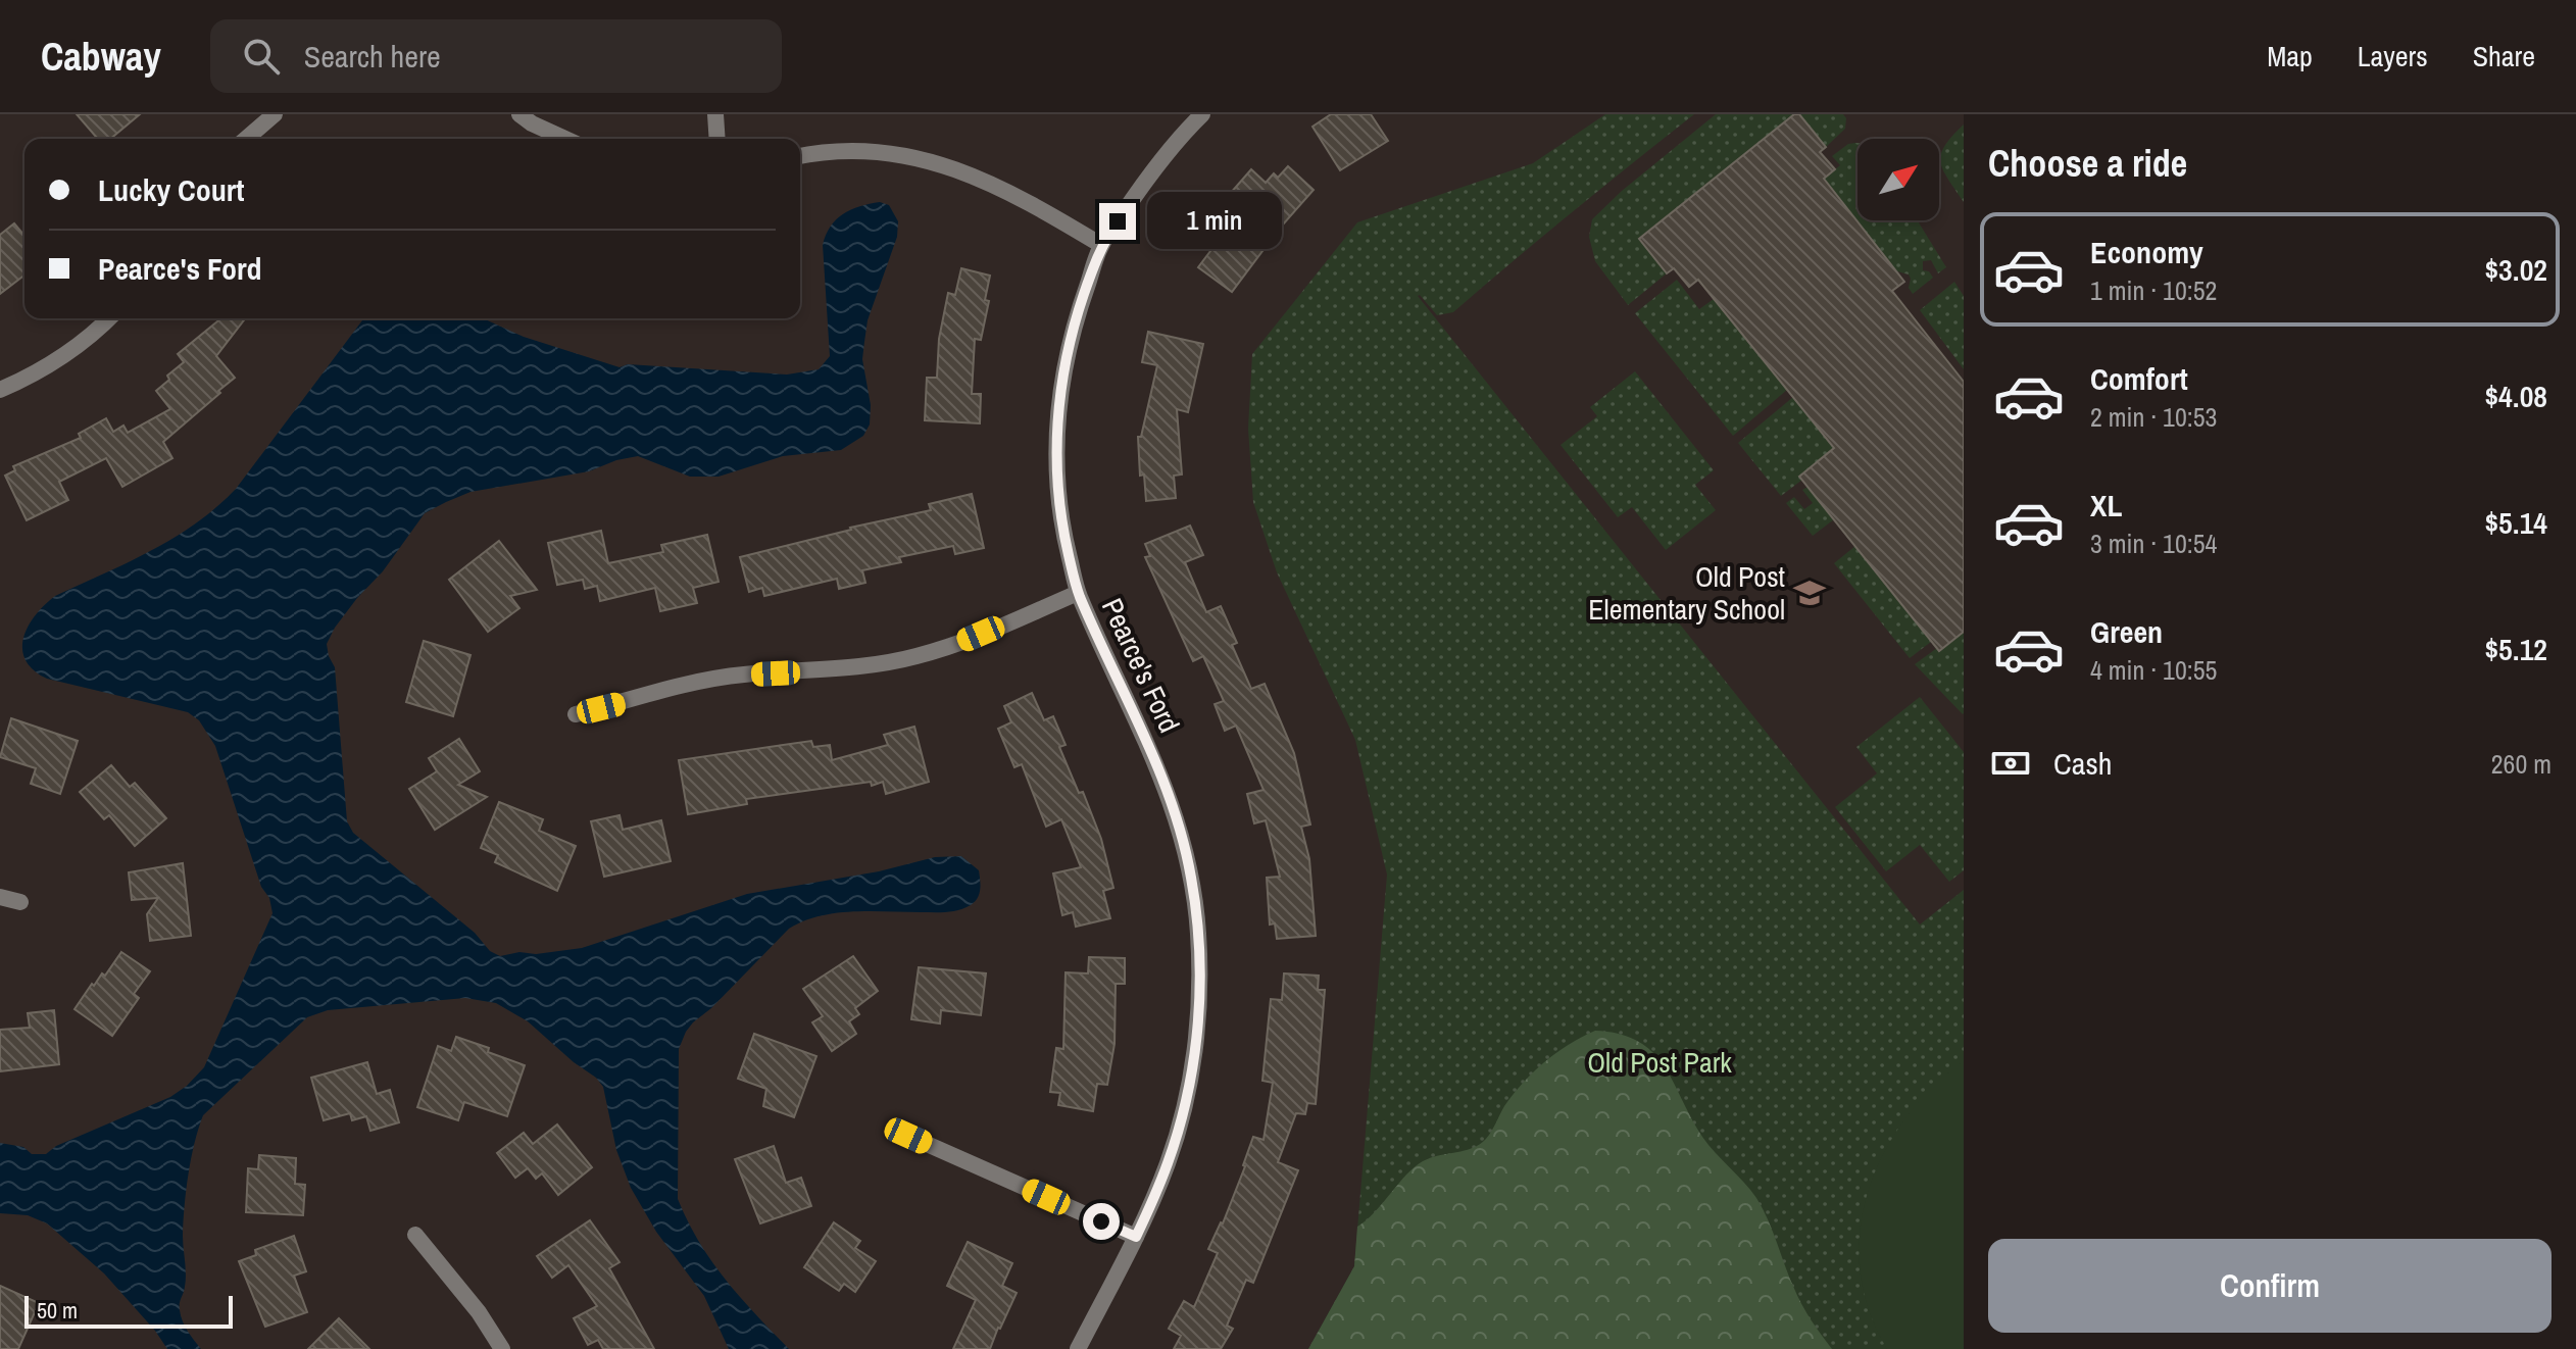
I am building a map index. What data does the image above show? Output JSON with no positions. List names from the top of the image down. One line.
{"streets":{"street":["Pearce's Ford"]},"parks":["Old Post Park"],"places":{"school or university":["Old Post Elementary School"]},"scale_bar":"50 m","north":"top right","page":{"header":"Cabway","search":"Search here","nav":["Map","Layers","Share"],"heading":"Choose a ride","banner":["Lucky Court","Pearce's Ford"],"bubble":"1 min","list":[{"name":"Economy","note":"1 min · 10:52","value":"$3.02"},{"name":"Comfort","note":"2 min · 10:53","value":"$4.08"},{"name":"XL","note":"3 min · 10:54","value":"$5.14"},{"name":"Green","note":"4 min · 10:55","value":"$5.12"}],"pay":["Cash","260 m"],"buttons":"Confirm","scale":"50 m"}}
